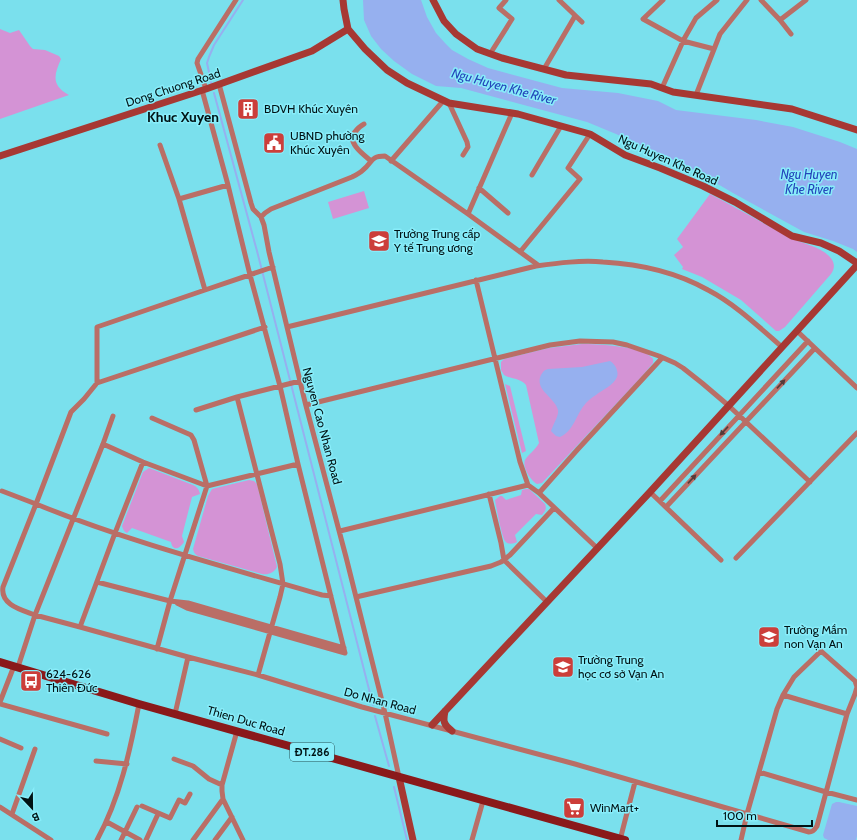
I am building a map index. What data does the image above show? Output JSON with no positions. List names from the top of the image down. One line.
{"streets":{"main road":["Thien Duc Road","ĐT.286"],"street":["Dong Chuong Road","Ngu Huyen Khe Road","Nguyen Cao Nhan Road","Do Nhan Road"]},"crossings":[["Dong Chuong Road","Ngu Huyen Khe Road"],["Dong Chuong Road","Nguyen Cao Nhan Road"],["Nguyen Cao Nhan Road","Do Nhan Road"],["Nguyen Cao Nhan Road","Thien Duc Road"]],"districts":["Khuc Xuyen"],"water":["Ngu Huyen Khe River"],"places":{"building":["BDVH Khúc Xuyên"],"public building":["UBND phường Khúc Xuyên"],"school or university":["Trường Trung cấp Y tế Trung ương","Trường Mầm non Vạn An","Trường Trung học cơ sở Vạn An"],"bus stop":["624-626 Thiên Đức"],"supermarket":["WinMart+"]},"scale_bar":"100 m","north":"bottom"}
